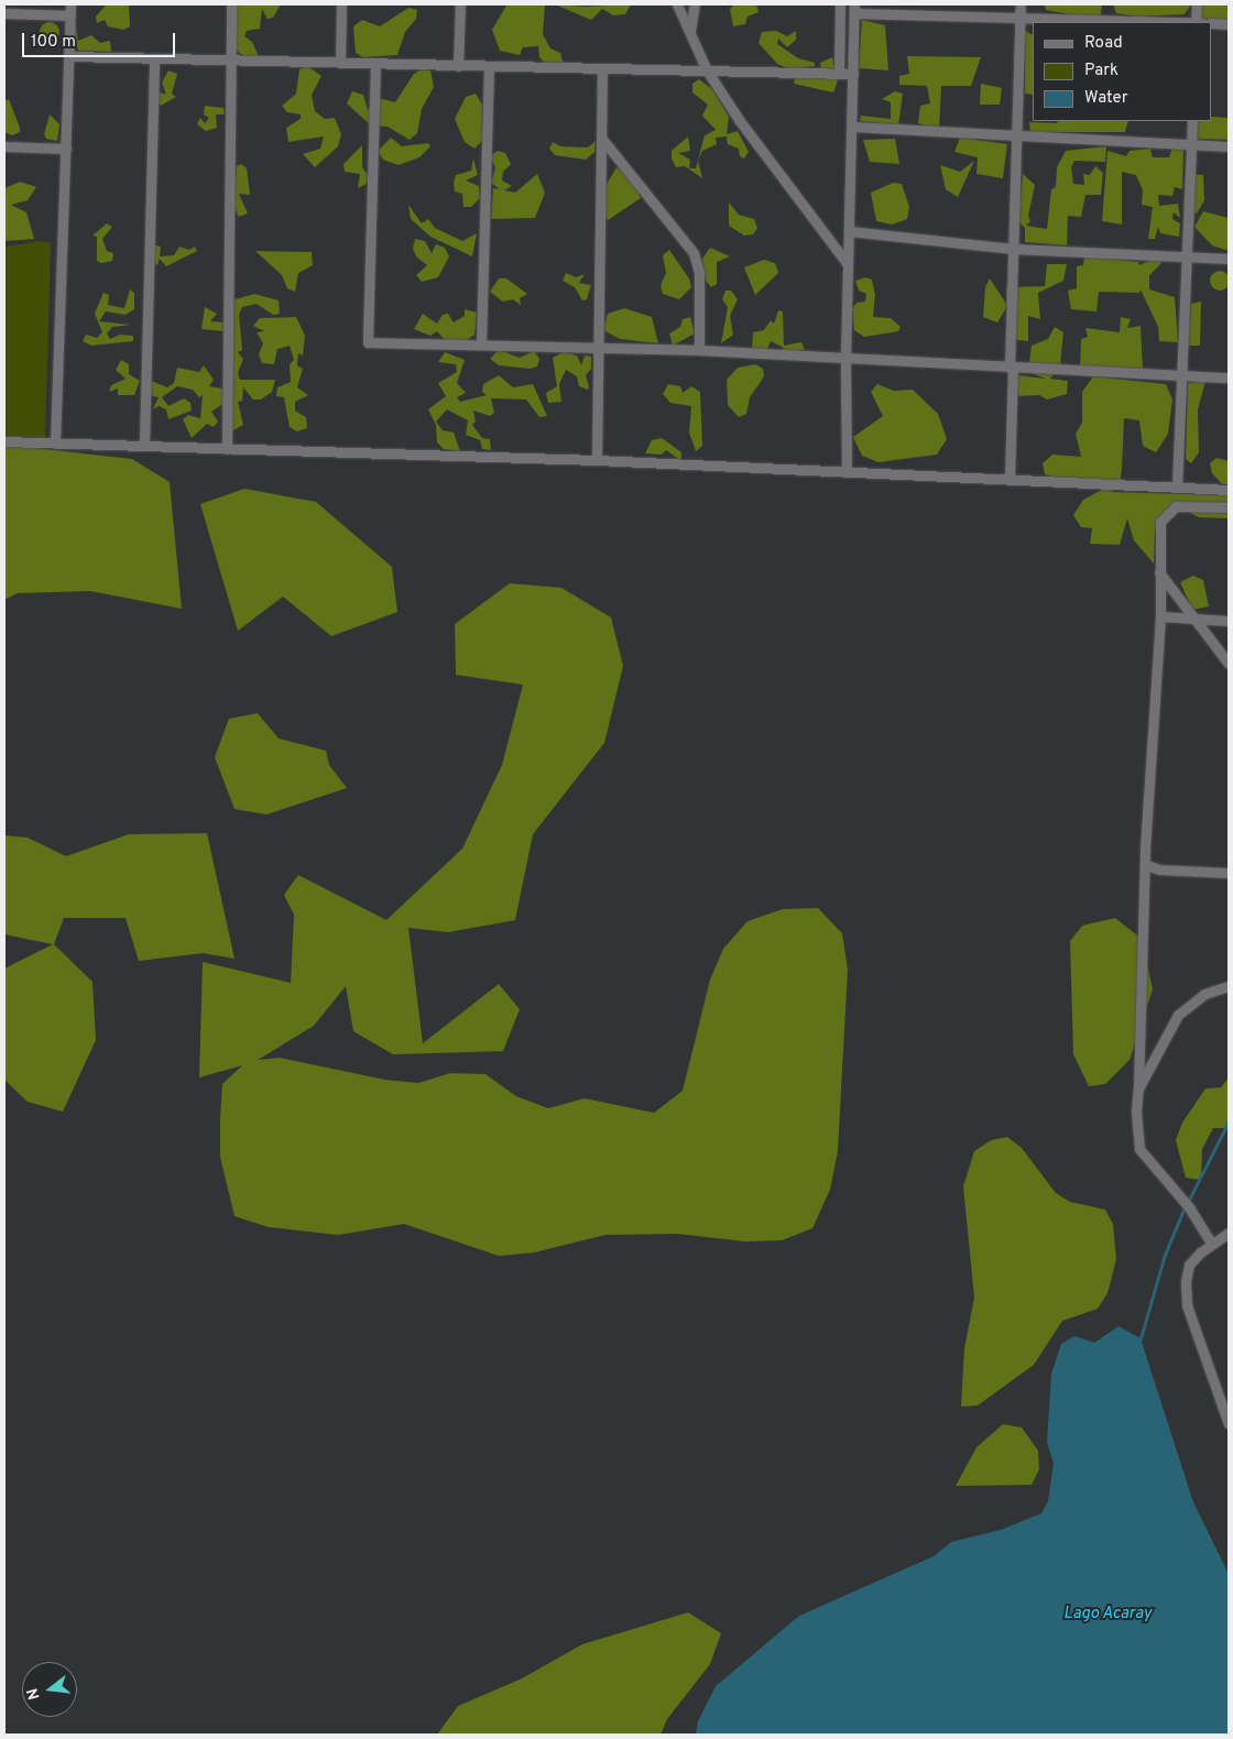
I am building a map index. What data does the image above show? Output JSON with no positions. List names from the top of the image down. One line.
{"water":["Lago Acaray"],"legend":["Road","Park","Water"],"scale_bar":"100 m","north":"left"}
